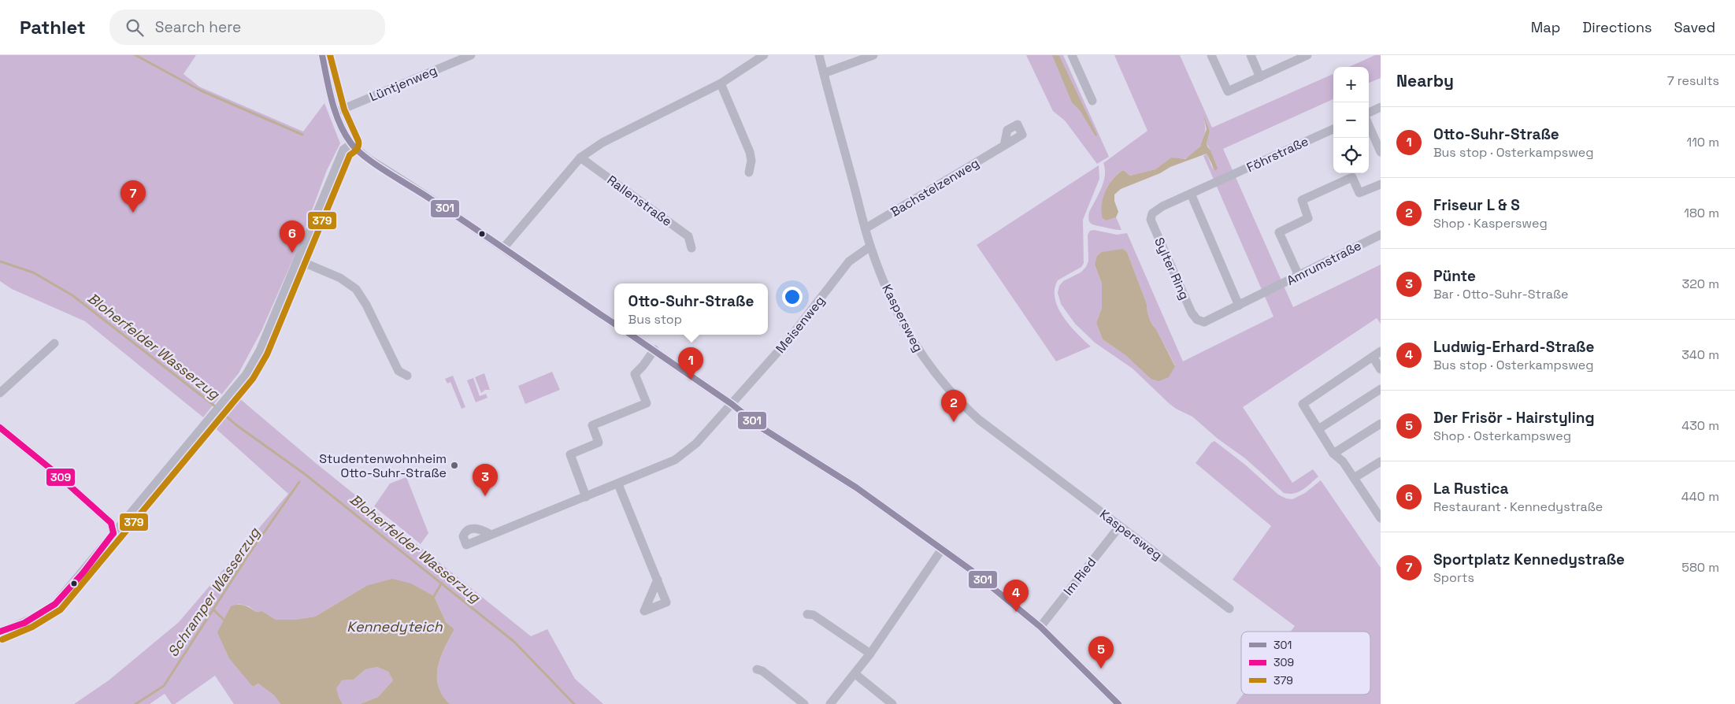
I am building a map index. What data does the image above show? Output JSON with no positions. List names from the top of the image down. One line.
{"streets":{"street":["Lüntjenweg","Föhrstraße","Bachstelzenweg","Rallenstraße","Amrumstraße","Sylter Ring","Kaspersweg","Meisenweg","Im Ried"]},"crossings":[["Föhrstraße","Sylter Ring"],["Bachstelzenweg","Kaspersweg"],["Amrumstraße","Sylter Ring"],["Kaspersweg","Meisenweg"],["Kaspersweg","Im Ried"]],"water":["Bloherfelder Wasserzug","Schramper Wasserzug","Kennedyteich"],"places":["Studentenwohnheim Otto-Suhr-Straße"],"lines":["transit line 301","transit line 379","transit line 309"],"legend":["301","309","379"],"page":{"header":"Pathlet","search":"Search here","nav":["Map","Directions","Saved"],"heading":["Nearby","7 results"],"map_buttons":["+","−"],"list":[{"mark":"1","name":"Otto-Suhr-Straße","note":"Bus stop · Osterkampsweg","value":"110 m"},{"mark":"2","name":"Friseur L & S","note":"Shop · Kaspersweg","value":"180 m"},{"mark":"3","name":"Pünte","note":"Bar · Otto-Suhr-Straße","value":"320 m"},{"mark":"4","name":"Ludwig-Erhard-Straße","note":"Bus stop · Osterkampsweg","value":"340 m"},{"mark":"5","name":"Der Frisör - Hairstyling","note":"Shop · Osterkampsweg","value":"430 m"},{"mark":"6","name":"La Rustica","note":"Restaurant · Kennedystraße","value":"440 m"},{"mark":"7","name":"Sportplatz Kennedystraße","note":"Sports","value":"580 m"}],"pins":["7","6","1","2","3","4","5"],"popup":["Otto-Suhr-Straße","Bus stop"]}}
